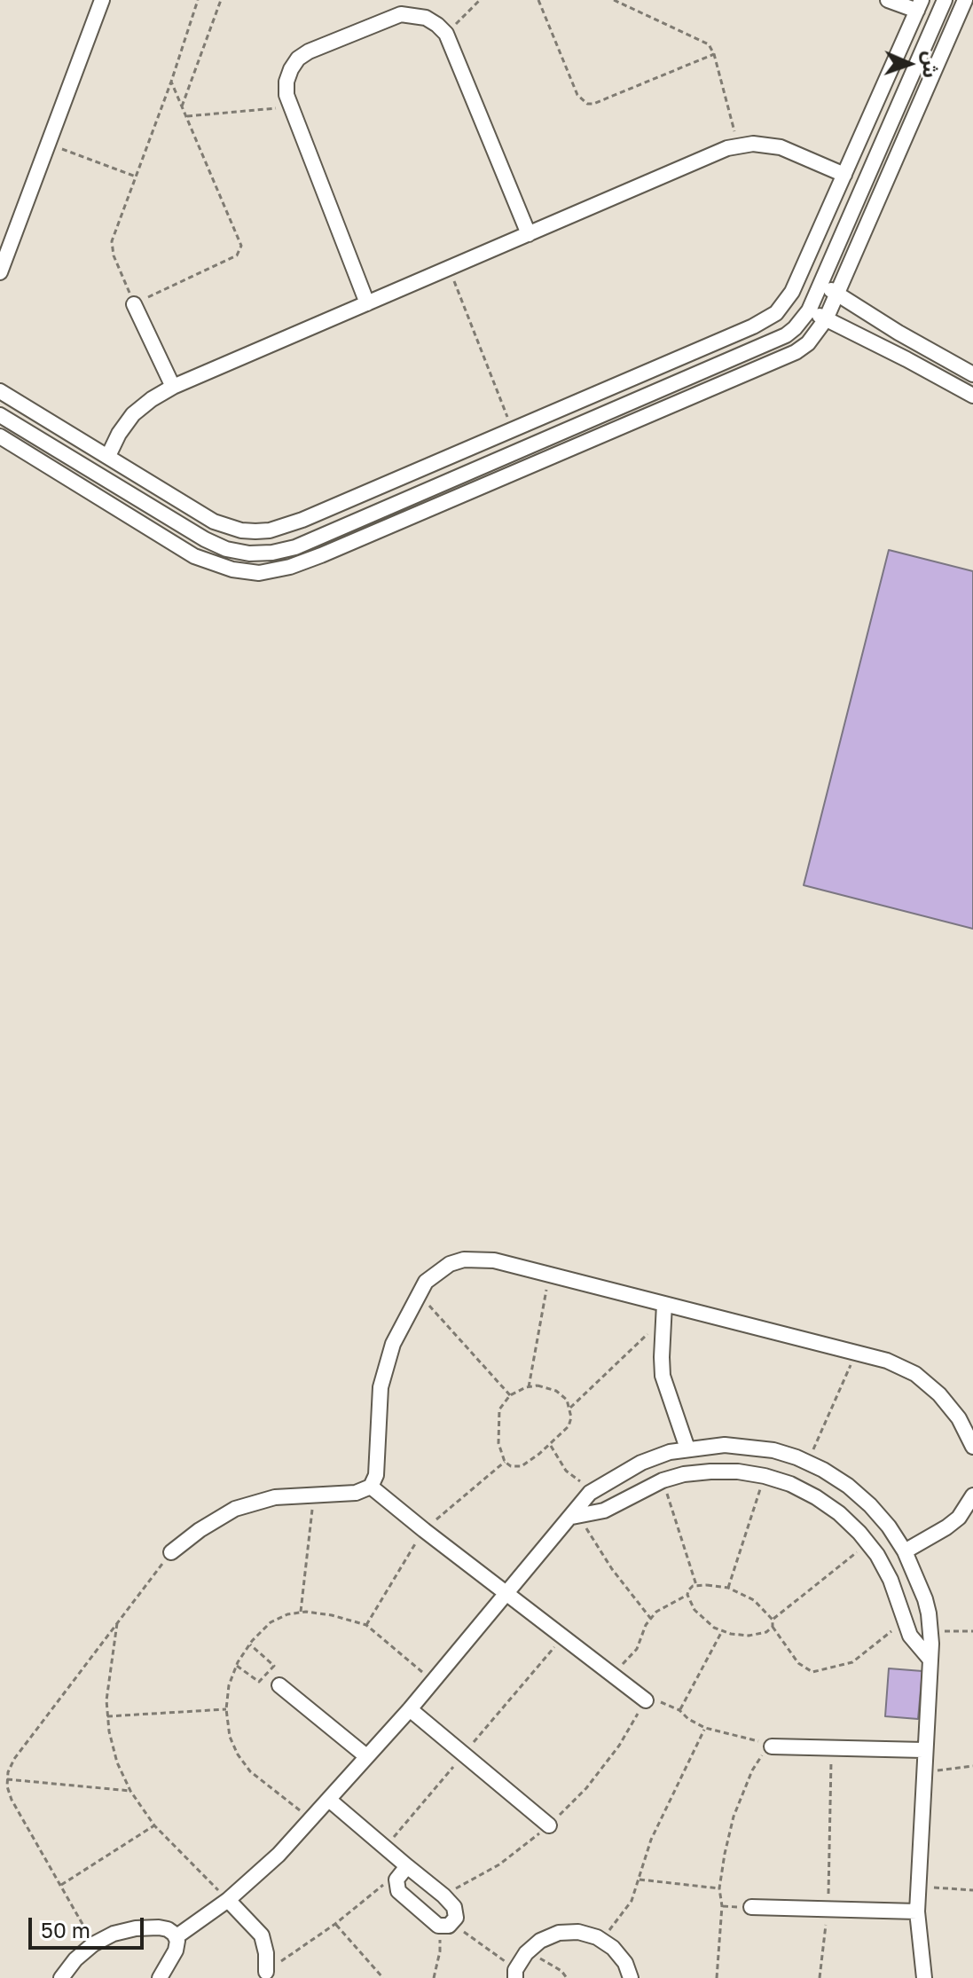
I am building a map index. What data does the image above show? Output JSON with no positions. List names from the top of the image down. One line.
{"scale_bar":"50 m","north":"right"}
